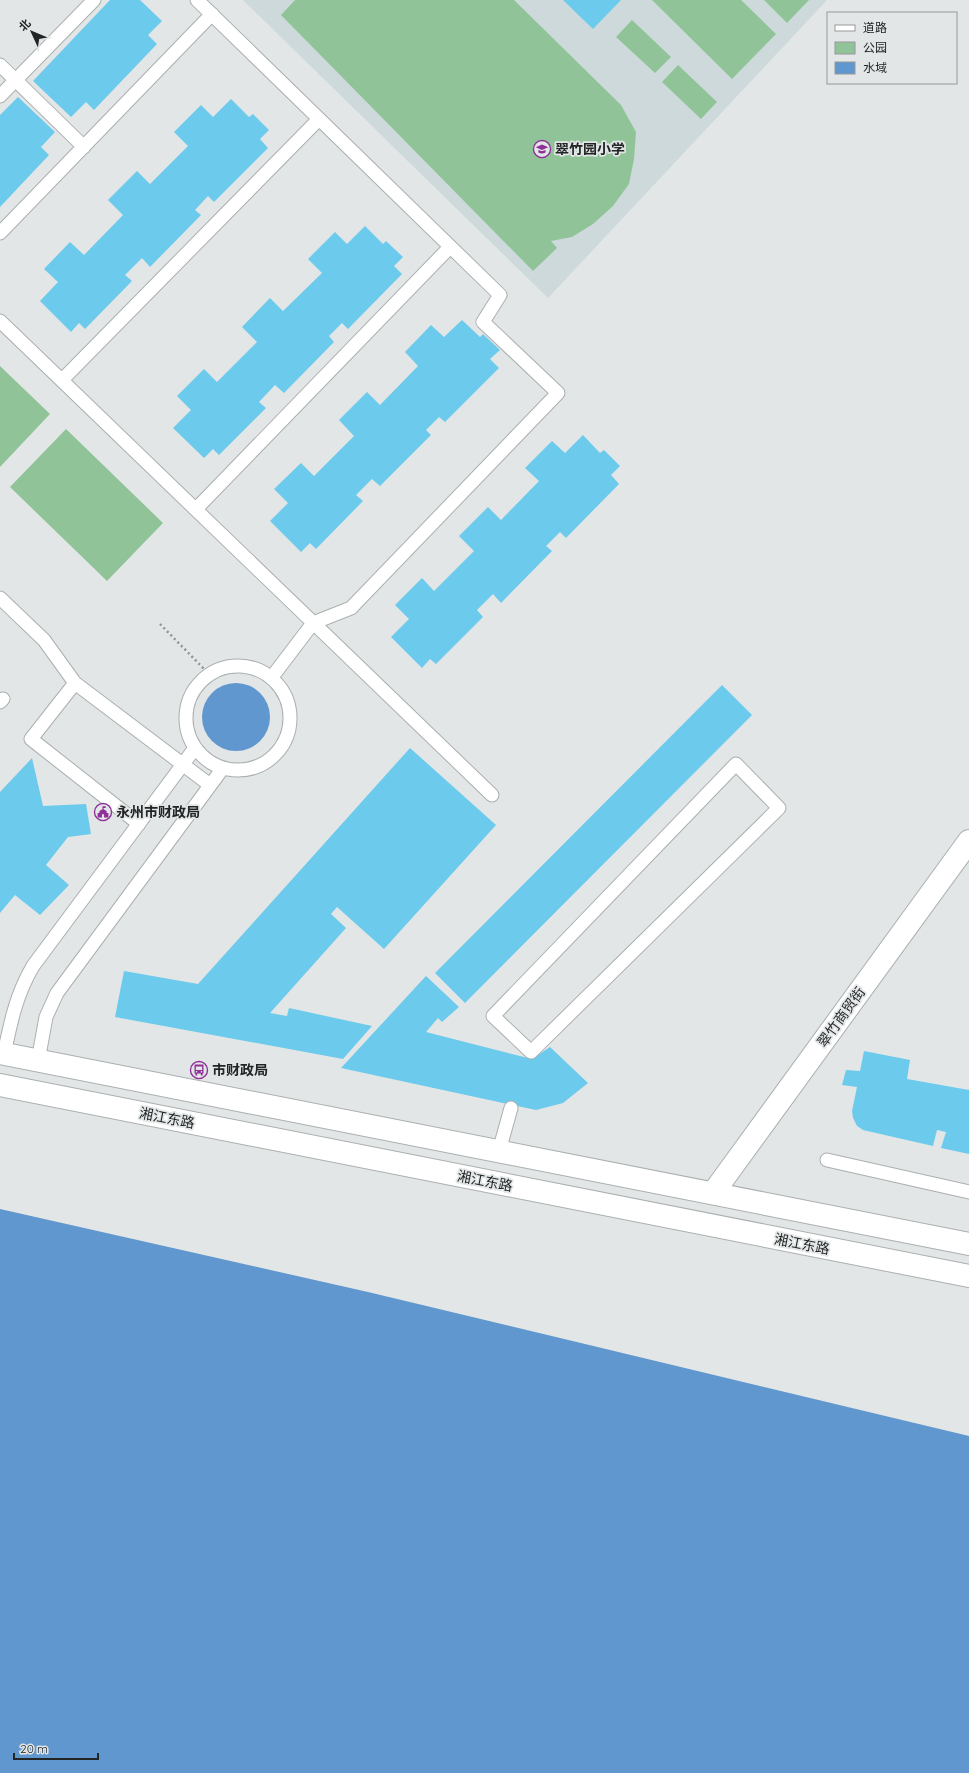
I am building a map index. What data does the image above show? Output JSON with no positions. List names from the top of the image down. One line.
{"streets":{"main road":["翠竹商贸街","湘江东路"]},"places":{"school or university":["翠竹园小学"],"public building":["永州市财政局"],"bus stop":["市财政局"]},"legend":["道路","公园","水域"],"scale_bar":"20 m","north":"top left"}
